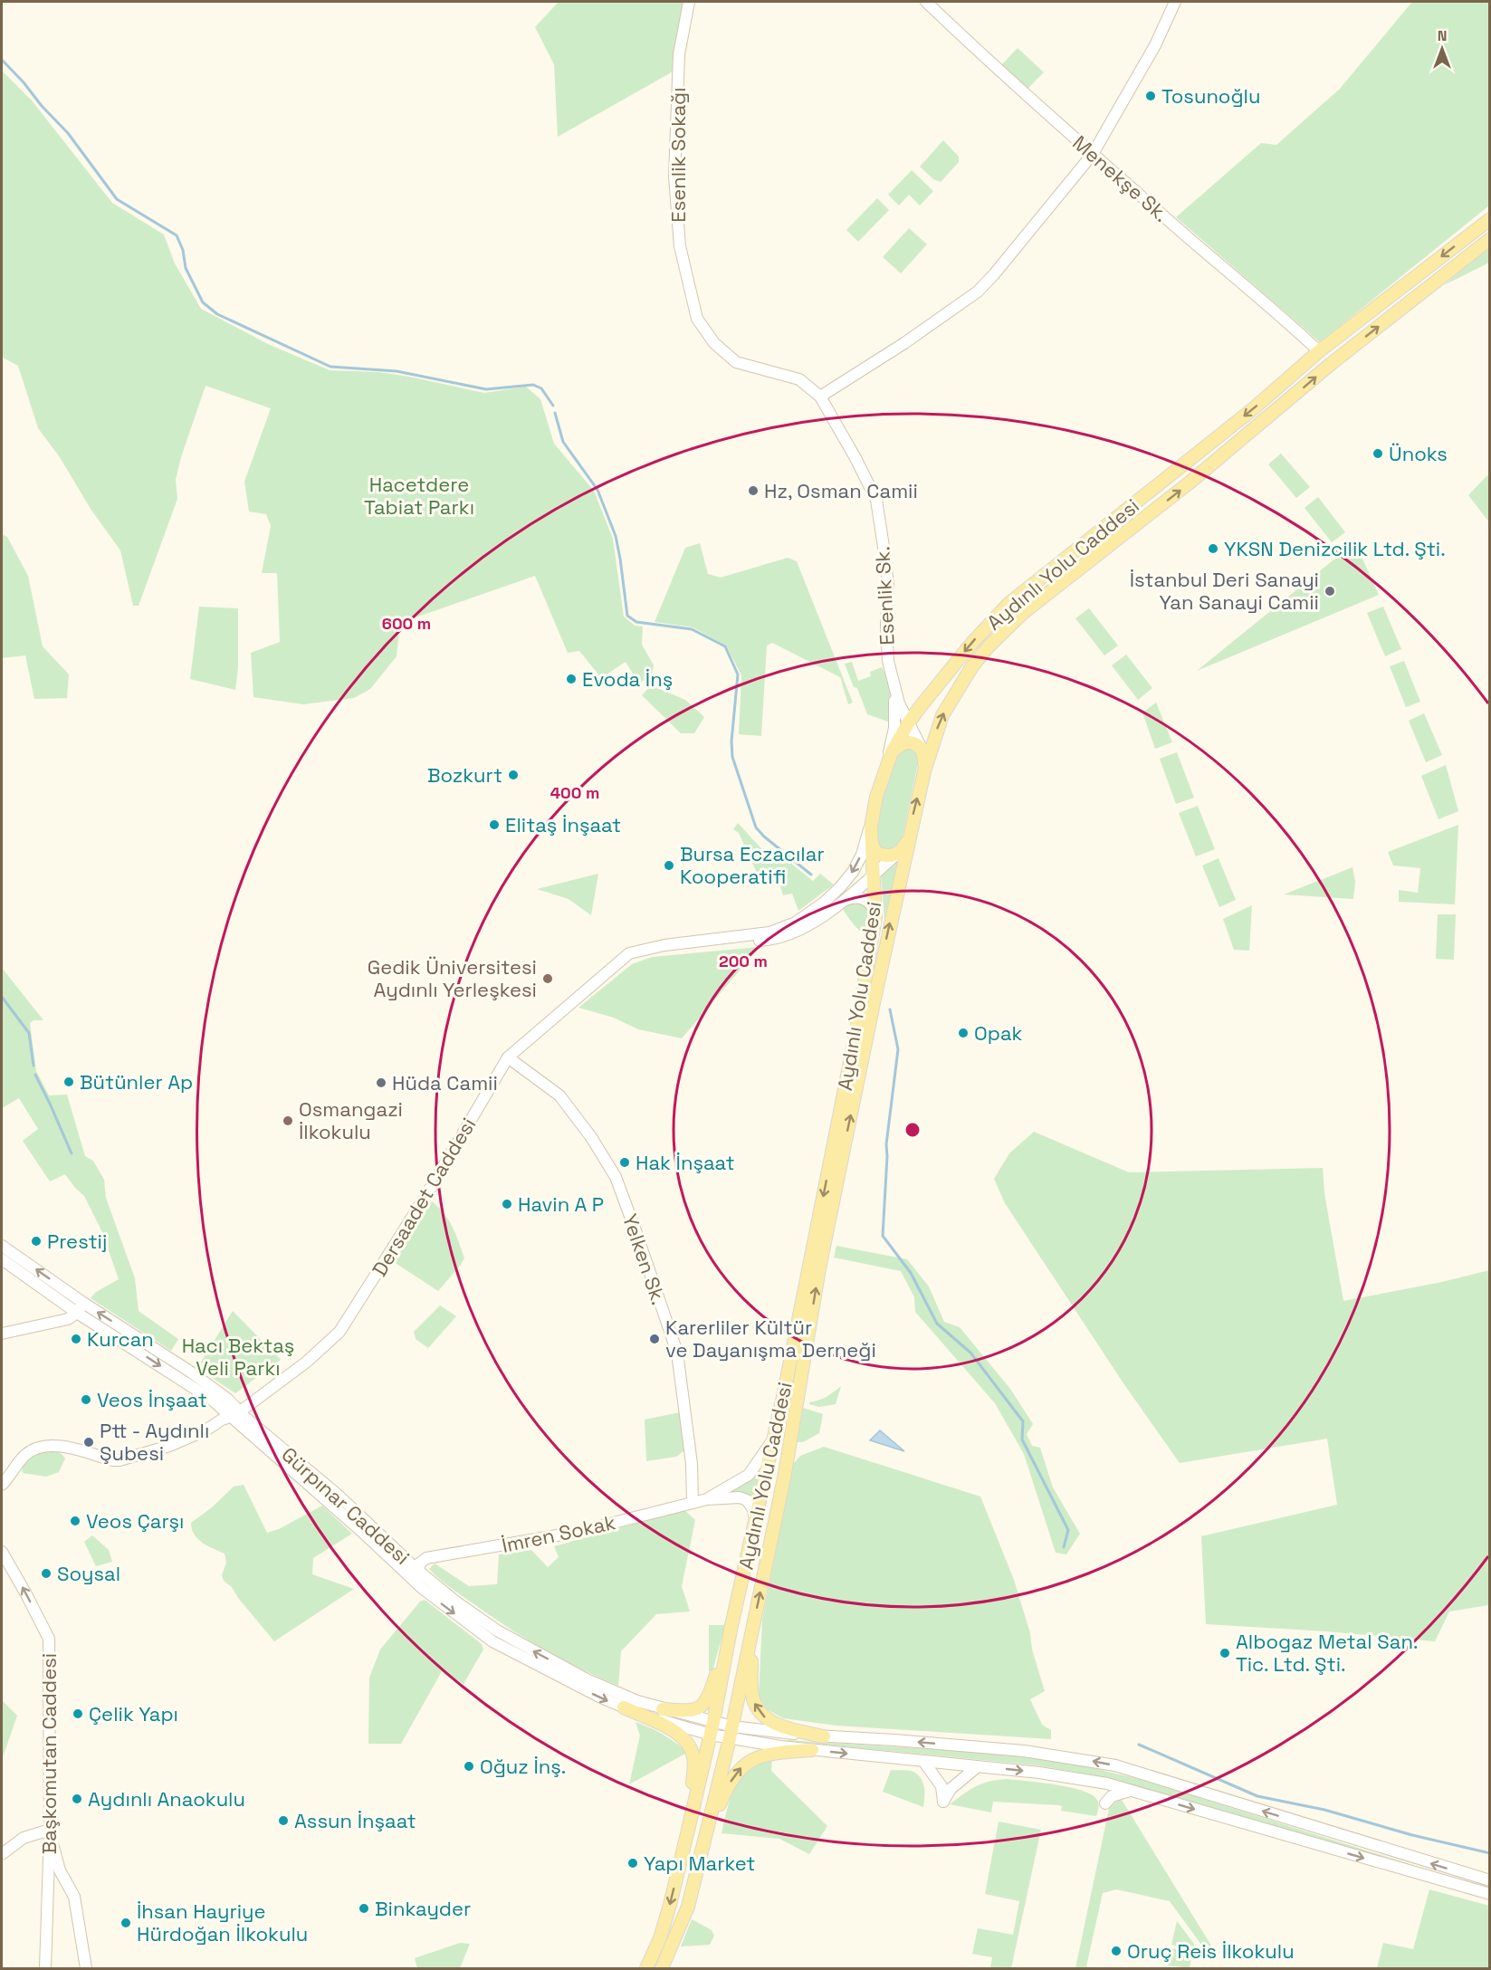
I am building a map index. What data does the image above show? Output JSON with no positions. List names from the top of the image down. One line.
{"streets":{"main road":["Esenlik Sokağı","Menekşe Sk.","Aydınlı Yolu Caddesi","Esenlik Sk.","Dersaadet Caddesi","Yelken Sk.","Gürpınar Caddesi","İmren Sokak","Başkomutan Caddesi"]},"crossings":[["Esenlik Sokağı","Esenlik Sk."],["Menekşe Sk.","Aydınlı Yolu Caddesi"],["Aydınlı Yolu Caddesi","Esenlik Sk."],["Aydınlı Yolu Caddesi","Dersaadet Caddesi"],["Aydınlı Yolu Caddesi","Gürpınar Caddesi"],["Aydınlı Yolu Caddesi","İmren Sokak"],["Dersaadet Caddesi","Yelken Sk."],["Dersaadet Caddesi","Gürpınar Caddesi"],["Yelken Sk.","İmren Sokak"],["Gürpınar Caddesi","İmren Sokak"]],"one_way":["Başkomutan Caddesi"],"parks":["Hacetdere Tabiat Parkı","Hacı Bektaş Veli Parkı"],"places":["Tosunoğlu","Ünoks","Hz, Osman Camii","YKSN Denizcilik Ltd. Şti.","İstanbul Deri Sanayi Yan Sanayi Camii","Evoda İnş","Bozkurt","Elitaş İnşaat","Bursa Eczacılar Kooperatifi","Gedik Üniversitesi Aydınlı Yerleşkesi","Opak","Bütünler Ap","Hüda Camii","Osmangazi İlkokulu","Hak İnşaat","Havin A P","Prestij","Kurcan","Karerliler Kültür ve Dayanışma Derneği","Veos İnşaat","Ptt - Aydınlı Şubesi","Veos Çarşı","Soysal","Albogaz Metal San. Tic. Ltd. Şti.","Çelik Yapı","Oğuz İnş.","Aydınlı Anaokulu","Assun İnşaat","Yapı Market","Binkayder","İhsan Hayriye Hürdoğan İlkokulu","Oruç Reis İlkokulu"],"north":"top","rings":["600 m","400 m","200 m"]}
